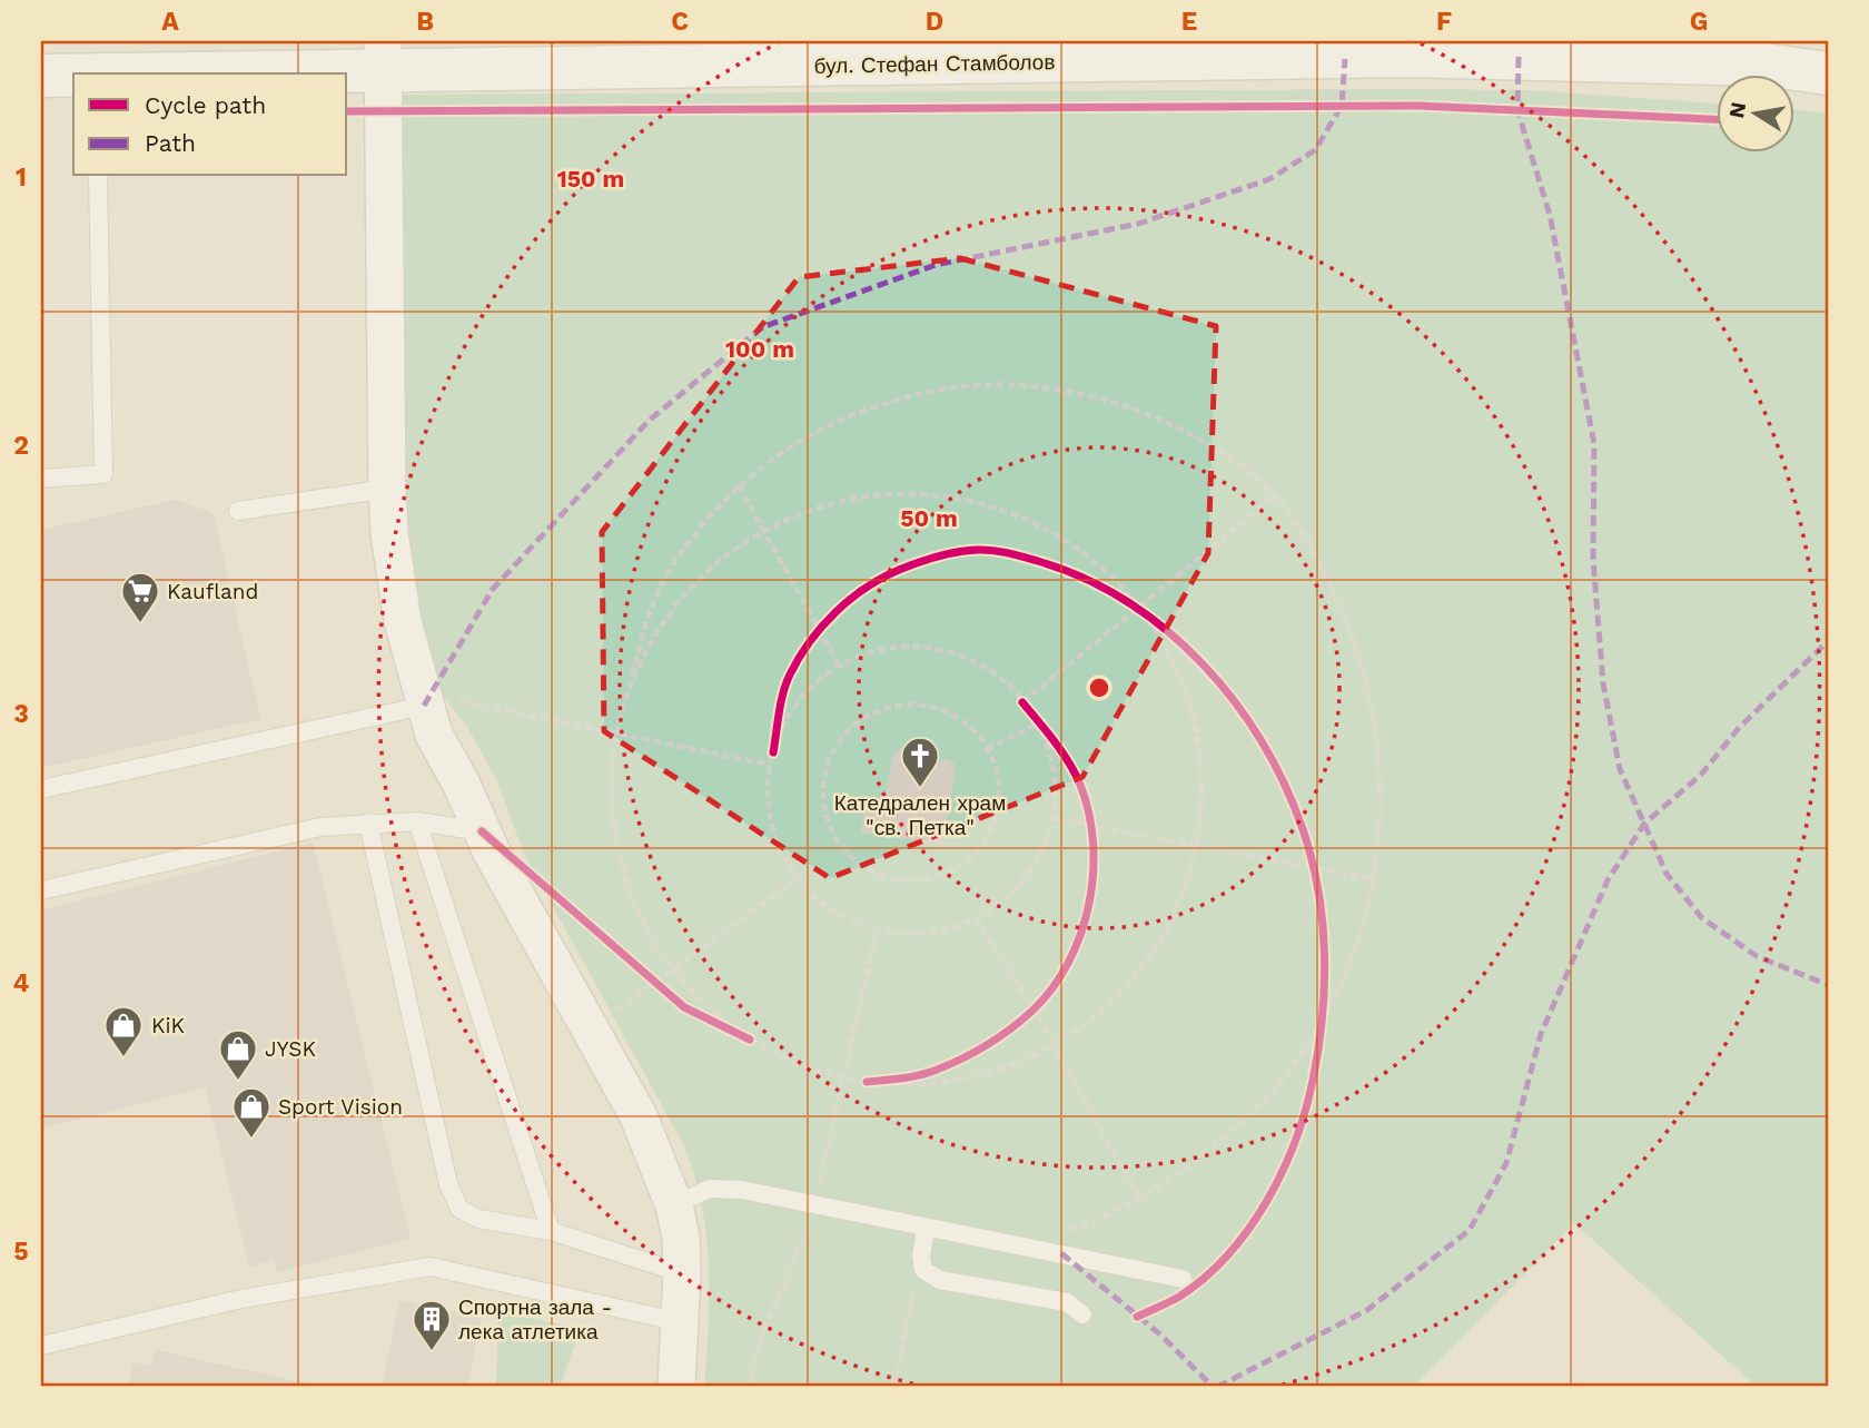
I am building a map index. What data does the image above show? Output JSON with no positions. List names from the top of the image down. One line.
{"streets":{"main road":["бул. Стефан Стамболов"]},"places":{"supermarket":["Kaufland"],"church":["Катедрален храм \"св. Петка\""],"shop":["KiK","JYSK","Sport Vision"],"building":["Спортна зала - лека атлетика"]},"legend":["Cycle path","Path"],"north":"left","grid":{"columns":["A","B","C","D","E","F","G"],"rows":["1","2","3","4","5"]},"rings":["150 m","100 m","50 m"]}
